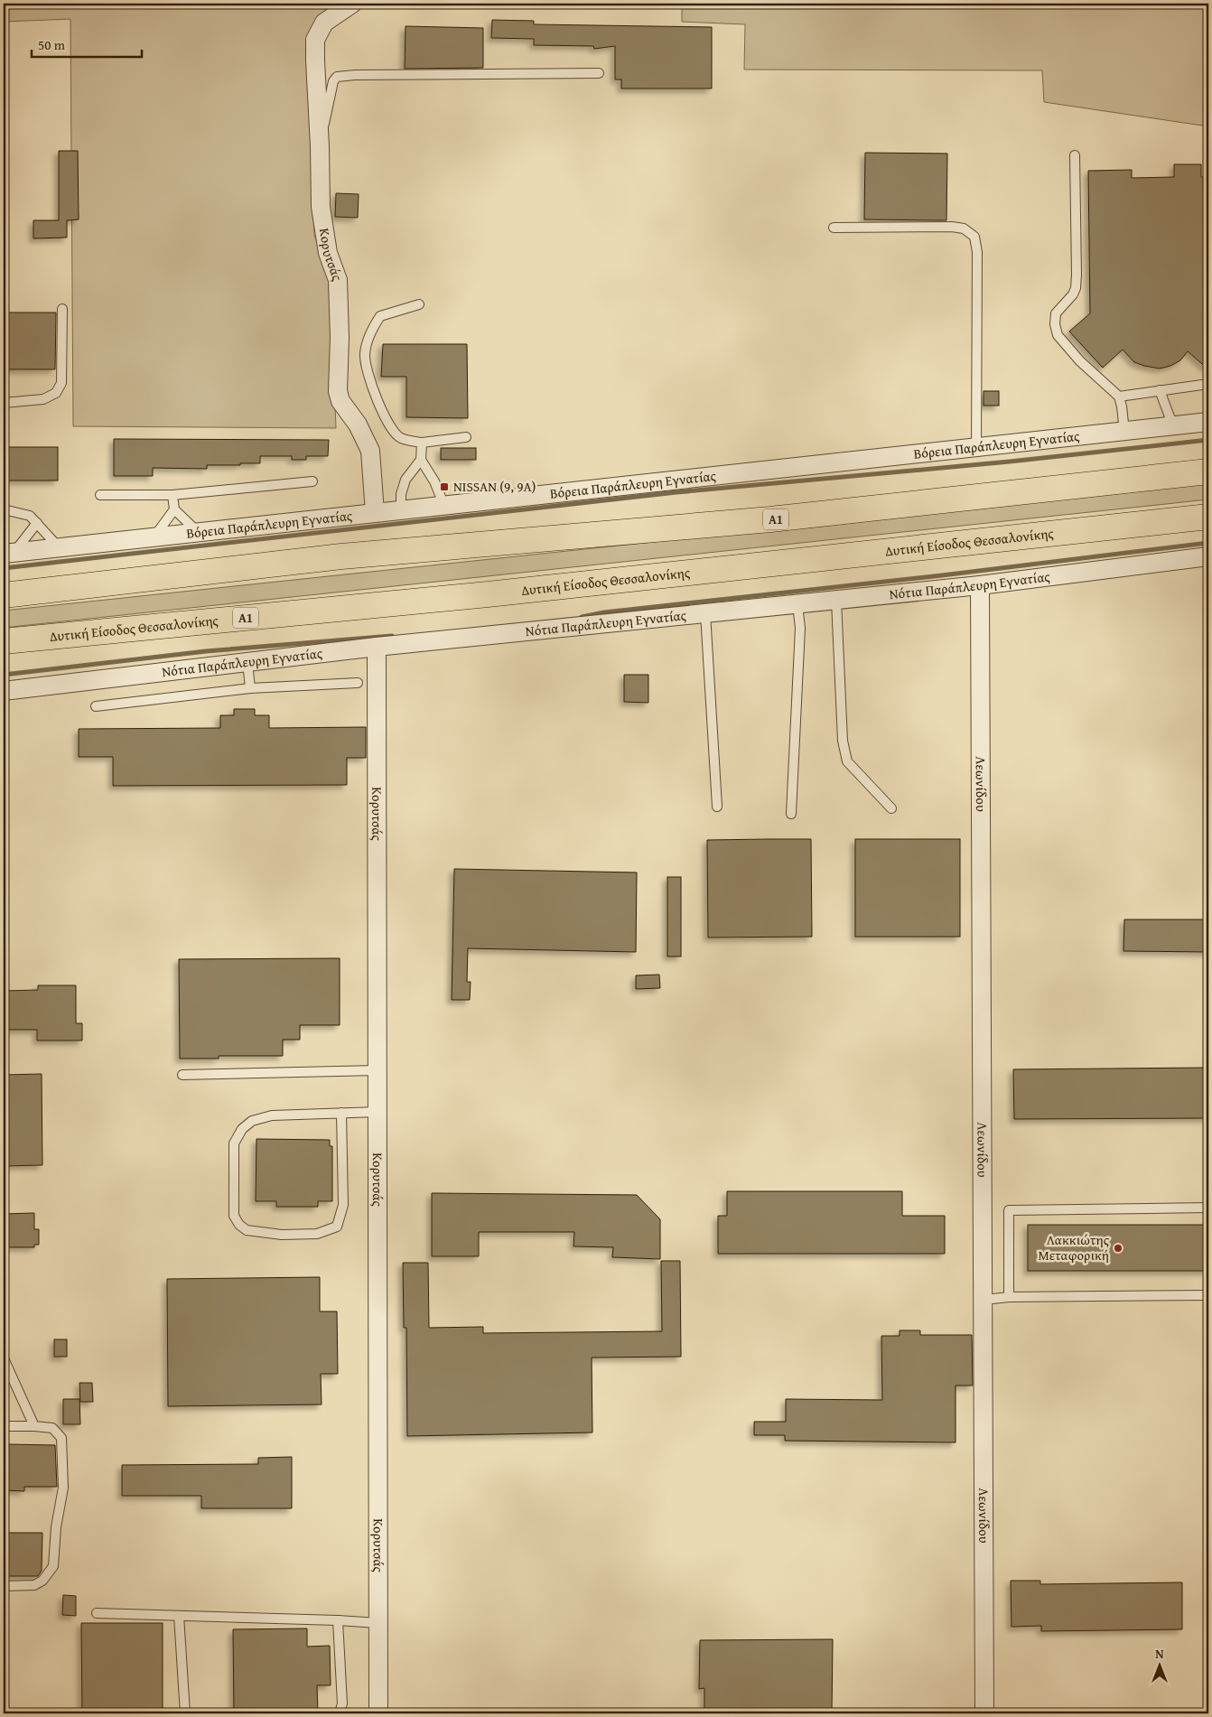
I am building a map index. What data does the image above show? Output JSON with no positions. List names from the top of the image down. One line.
{"streets":{"highway":["Α1","Δυτική Είσοδος Θεσσαλονίκης"],"street":["Κορυτσάς","Βόρεια Παράπλευρη Εγνατίας","Νότια Παράπλευρη Εγνατίας","Λεωνίδου"]},"crossings":[["Κορυτσάς","Βόρεια Παράπλευρη Εγνατίας"],["Κορυτσάς","Νότια Παράπλευρη Εγνατίας"],["Νότια Παράπλευρη Εγνατίας","Λεωνίδου"]],"places":{"transit":["NISSAN (9, 9Α)"],"other":["Λακκιώτης Μεταφορική"]},"scale_bar":"50 m","north":"top"}
